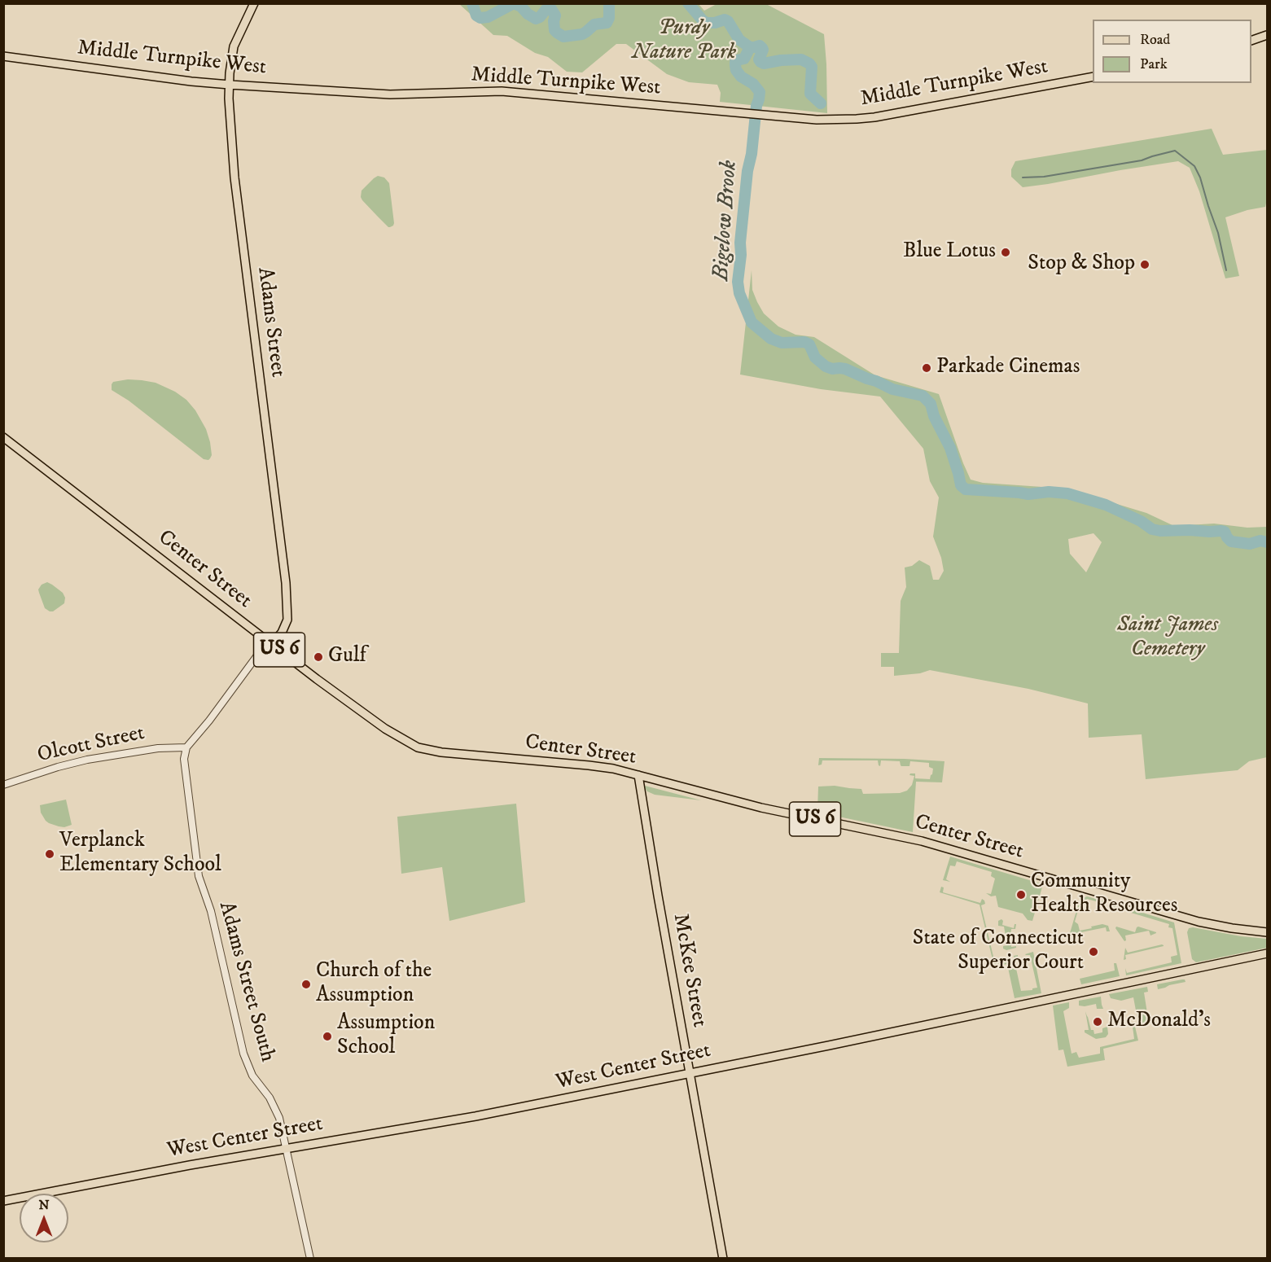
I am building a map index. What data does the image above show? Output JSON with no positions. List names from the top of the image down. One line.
{"streets":{"main road":["Middle Turnpike West","Adams Street","Center Street","US 6","McKee Street","West Center Street"],"street":["Olcott Street","Adams Street South"]},"crossings":[["Middle Turnpike West","Adams Street"],["Adams Street","Center Street"],["Center Street","McKee Street"],["Olcott Street","Adams Street South"],["McKee Street","West Center Street"],["Adams Street South","West Center Street"]],"water":["Bigelow Brook"],"parks":["Purdy Nature Park","Saint James Cemetery"],"places":["Blue Lotus","Stop & Shop","Parkade Cinemas","Gulf","Verplanck Elementary School","Community Health Resources","State of Connecticut Superior Court","Church of the Assumption","McDonald's","Assumption School"],"legend":["Road","Park"],"north":"top"}
